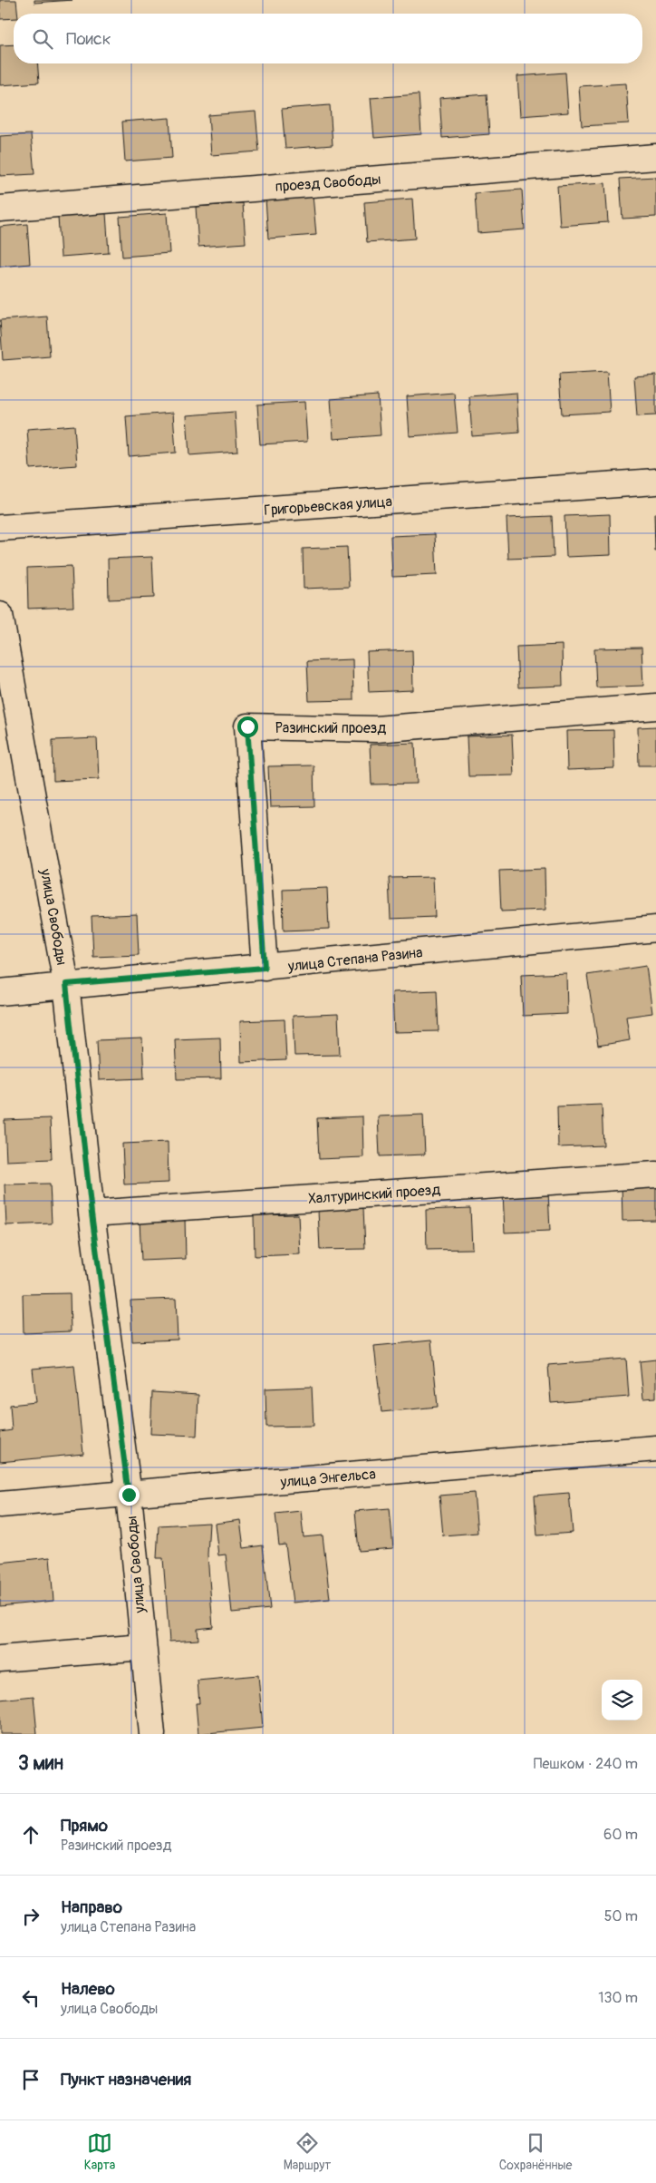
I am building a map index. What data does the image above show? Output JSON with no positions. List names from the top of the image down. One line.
{"streets":{"street":["проезд Свободы","Григорьевская улица","Разинский проезд","улица Свободы","улица Степана Разина","Халтуринский проезд","улица Энгельса"]},"crossings":[["Разинский проезд","улица Степана Разина"],["улица Свободы","улица Степана Разина"],["улица Свободы","Халтуринский проезд"],["улица Свободы","улица Энгельса"]],"page":{"search":"Поиск","heading":["3 мин","Пешком · 240 m"],"list":[["Прямо","Разинский проезд","60 m"],["Направо","улица Степана Разина","50 m"],["Налево","улица Свободы","130 m"],"Пункт назначения"],"nav":["Карта","Маршрут","Сохранённые"]}}
